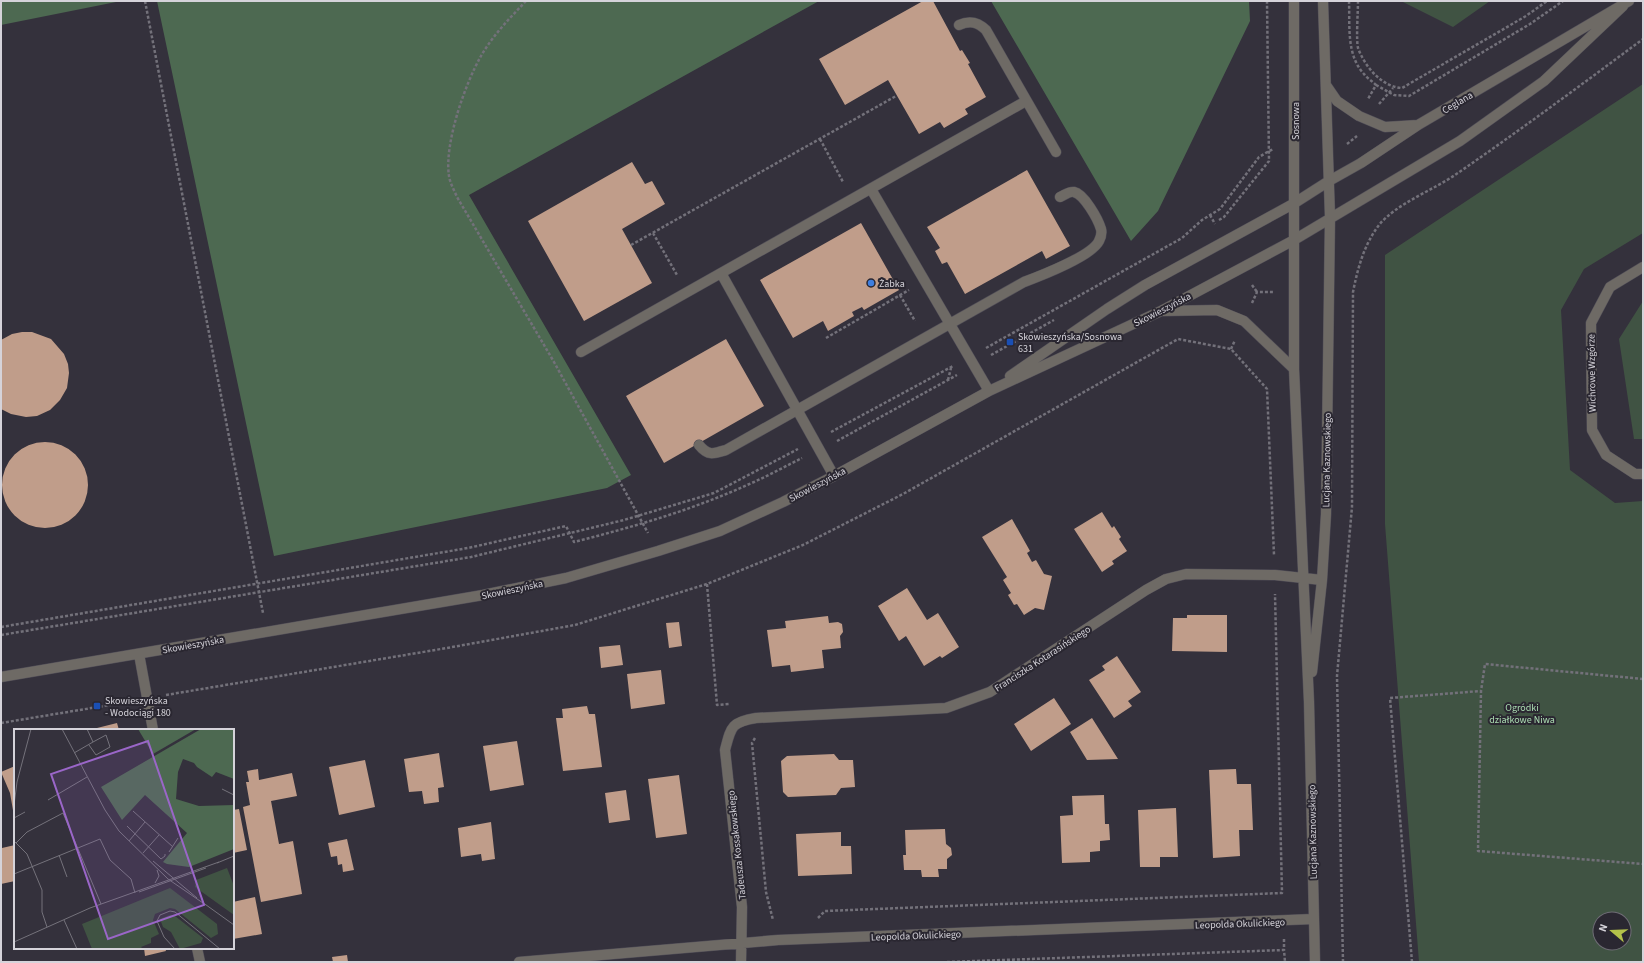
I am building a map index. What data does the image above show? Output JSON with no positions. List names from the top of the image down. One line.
{"streets":{"street":["Ceglana","Sosnowa","Skowieszyńska","Wichrowe Wzgórze","Lucjana Kaznowskiego","Franciszka Kotarasińskiego","Tadeusza Kossakowskiego","Leopolda Okulickiego"]},"crossings":[["Ceglana","Sosnowa"],["Ceglana","Skowieszyńska"],["Ceglana","Lucjana Kaznowskiego"],["Sosnowa","Skowieszyńska"],["Sosnowa","Lucjana Kaznowskiego"],["Skowieszyńska","Lucjana Kaznowskiego"],["Lucjana Kaznowskiego","Franciszka Kotarasińskiego"],["Lucjana Kaznowskiego","Leopolda Okulickiego"],["Franciszka Kotarasińskiego","Tadeusza Kossakowskiego"],["Tadeusza Kossakowskiego","Leopolda Okulickiego"]],"parks":["Ogródki działkowe Niwa"],"places":{"other":["Żabka"],"transit":["Skowieszyńska/Sosnowa 631","Skowieszyńska - Wodociągi 180"]},"north":"left"}
